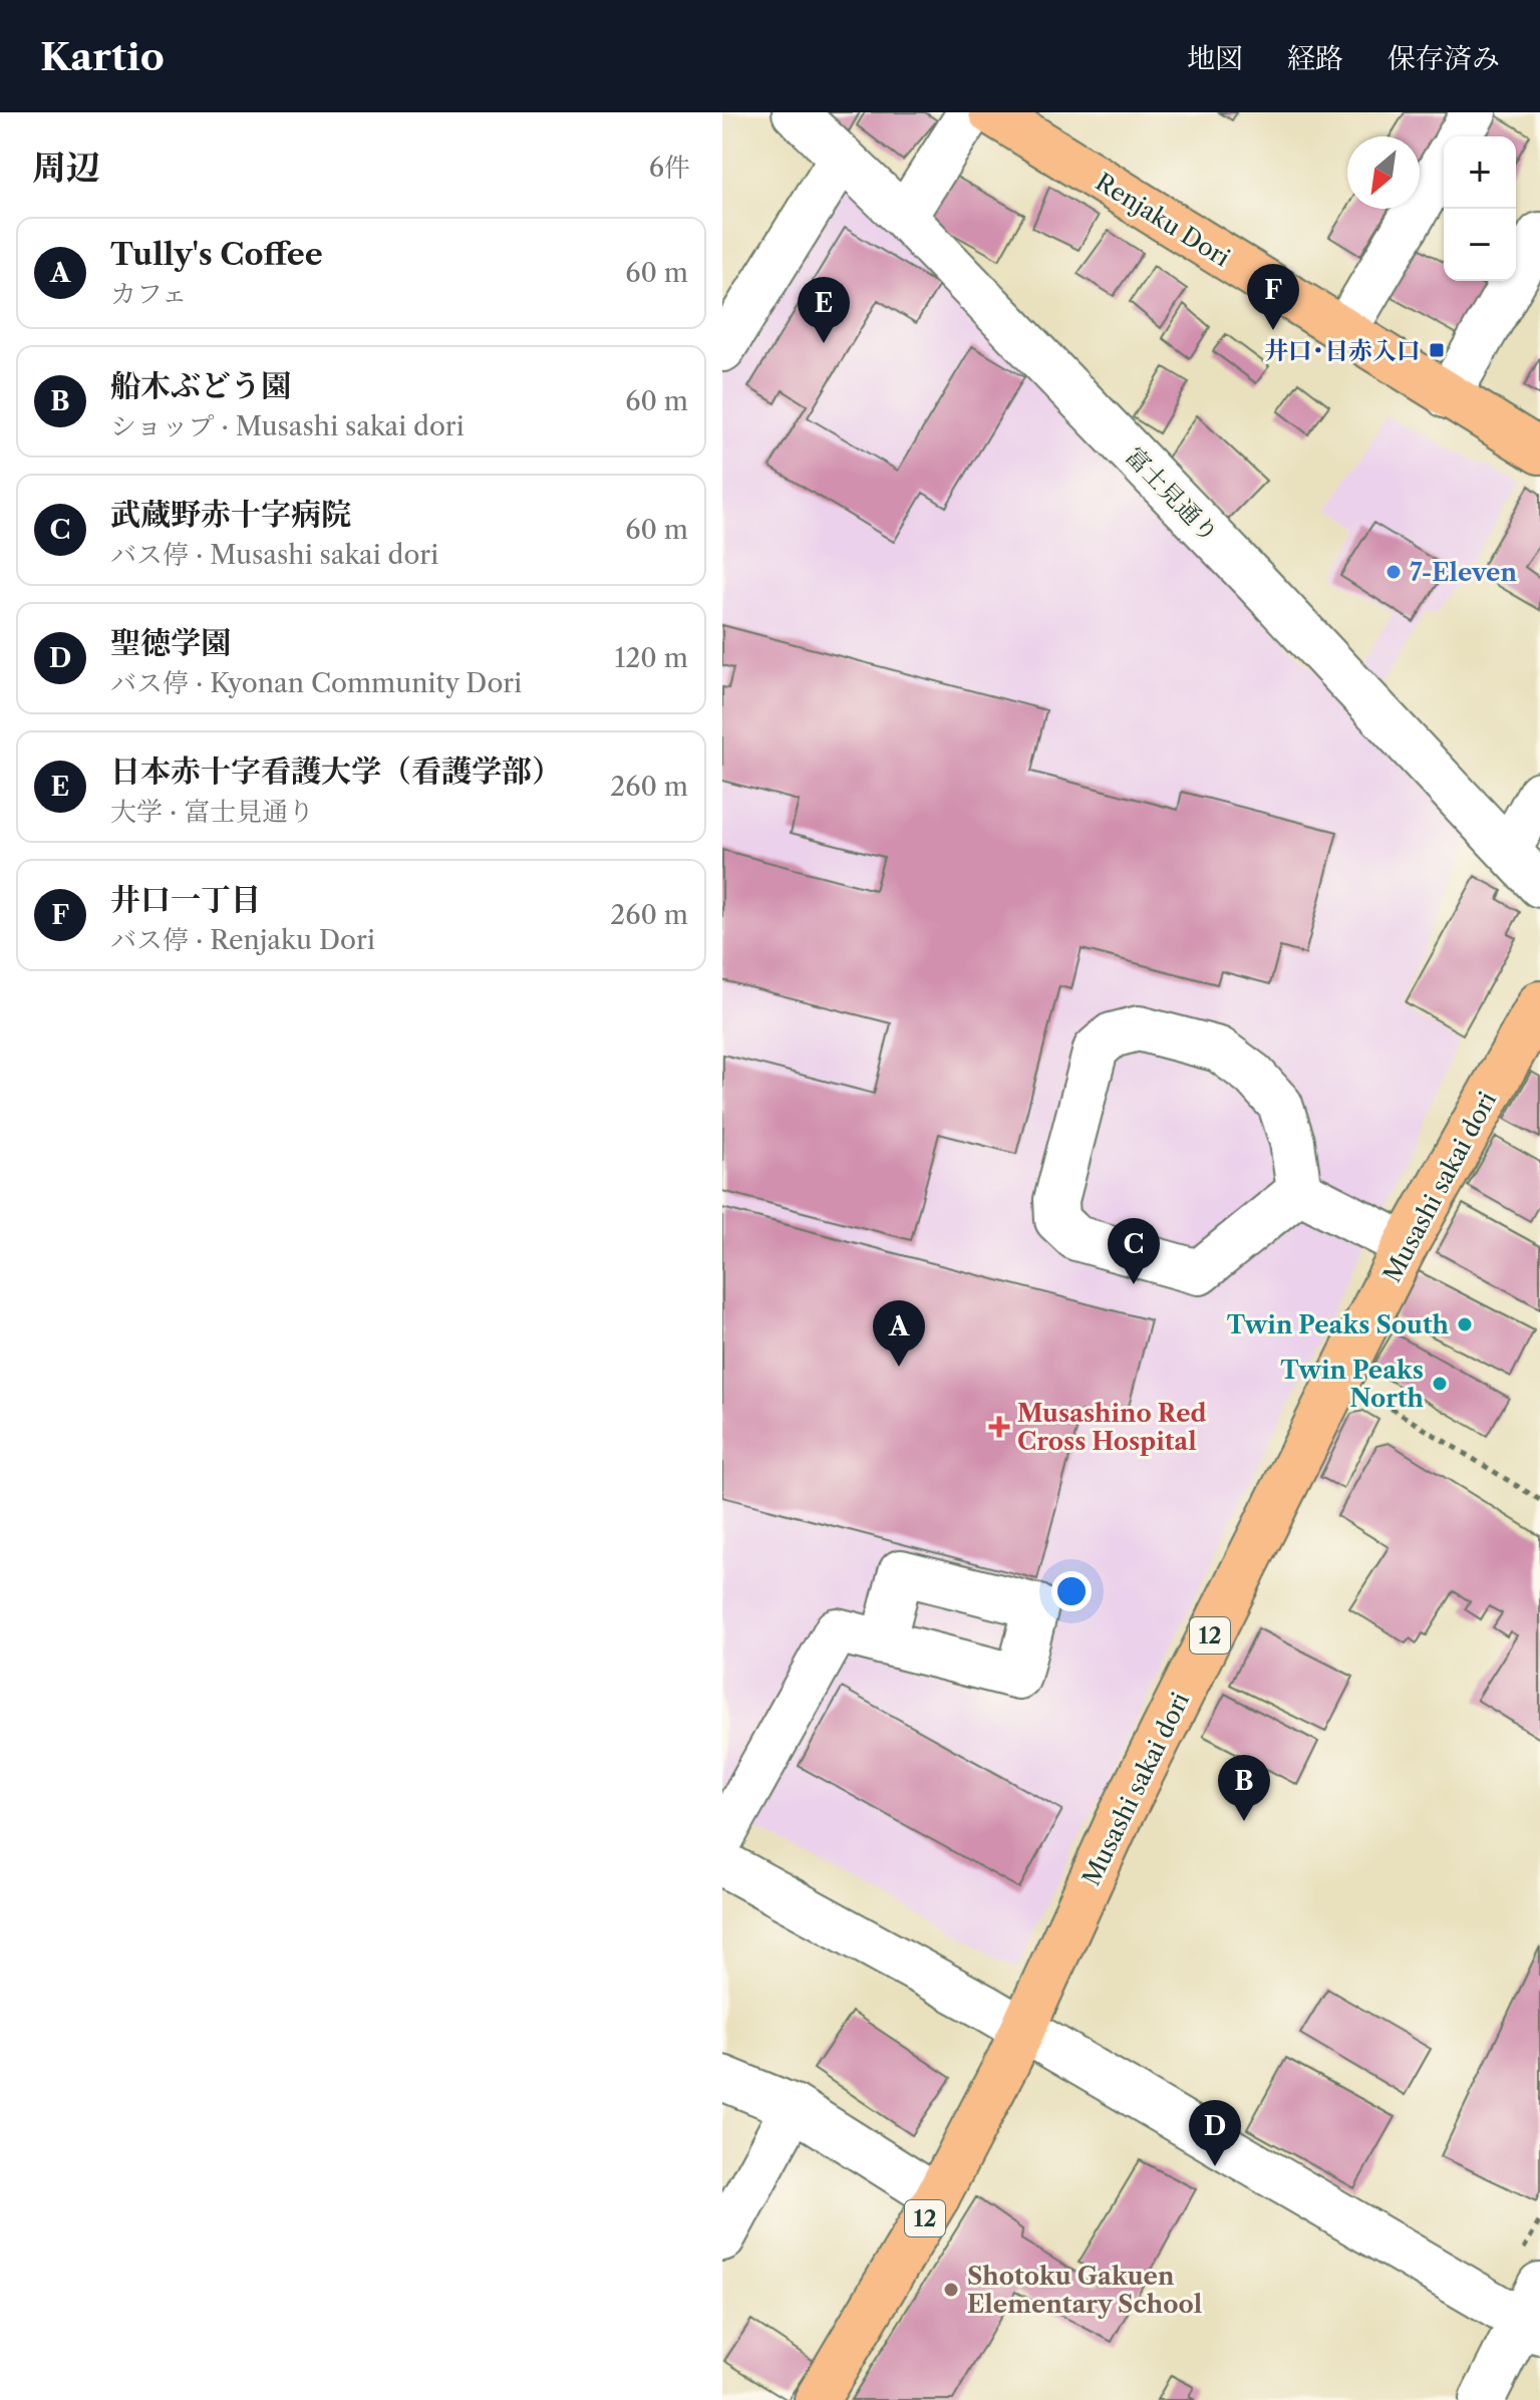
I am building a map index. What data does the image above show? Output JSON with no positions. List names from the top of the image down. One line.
{"streets":{"main road":["Renjaku Dori","Musashi sakai dori","12"],"street":["富士見通り"]},"places":{"transit":["井口･日赤入口"],"other":["7-Eleven","Twin Peaks South","Twin Peaks North","Shotoku Gakuen Elementary School"],"health":["Musashino Red Cross Hospital"]},"north":"bottom left","page":{"header":"Kartio","nav":["地図","経路","保存済み"],"heading":["周辺","6件"],"map_buttons":["+","−"],"list":[{"mark":"A","name":"Tully's Coffee","note":"カフェ","value":"60 m"},{"mark":"B","name":"船木ぶどう園","note":"ショップ · Musashi sakai dori","value":"60 m"},{"mark":"C","name":"武蔵野赤十字病院","note":"バス停 · Musashi sakai dori","value":"60 m"},{"mark":"D","name":"聖徳学園","note":"バス停 · Kyonan Community Dori","value":"120 m"},{"mark":"E","name":"日本赤十字看護大学（看護学部）","note":"大学 · 富士見通り","value":"260 m"},{"mark":"F","name":"井口一丁目","note":"バス停 · Renjaku Dori","value":"260 m"}],"pins":["F","E","C","A","B","D"]}}
